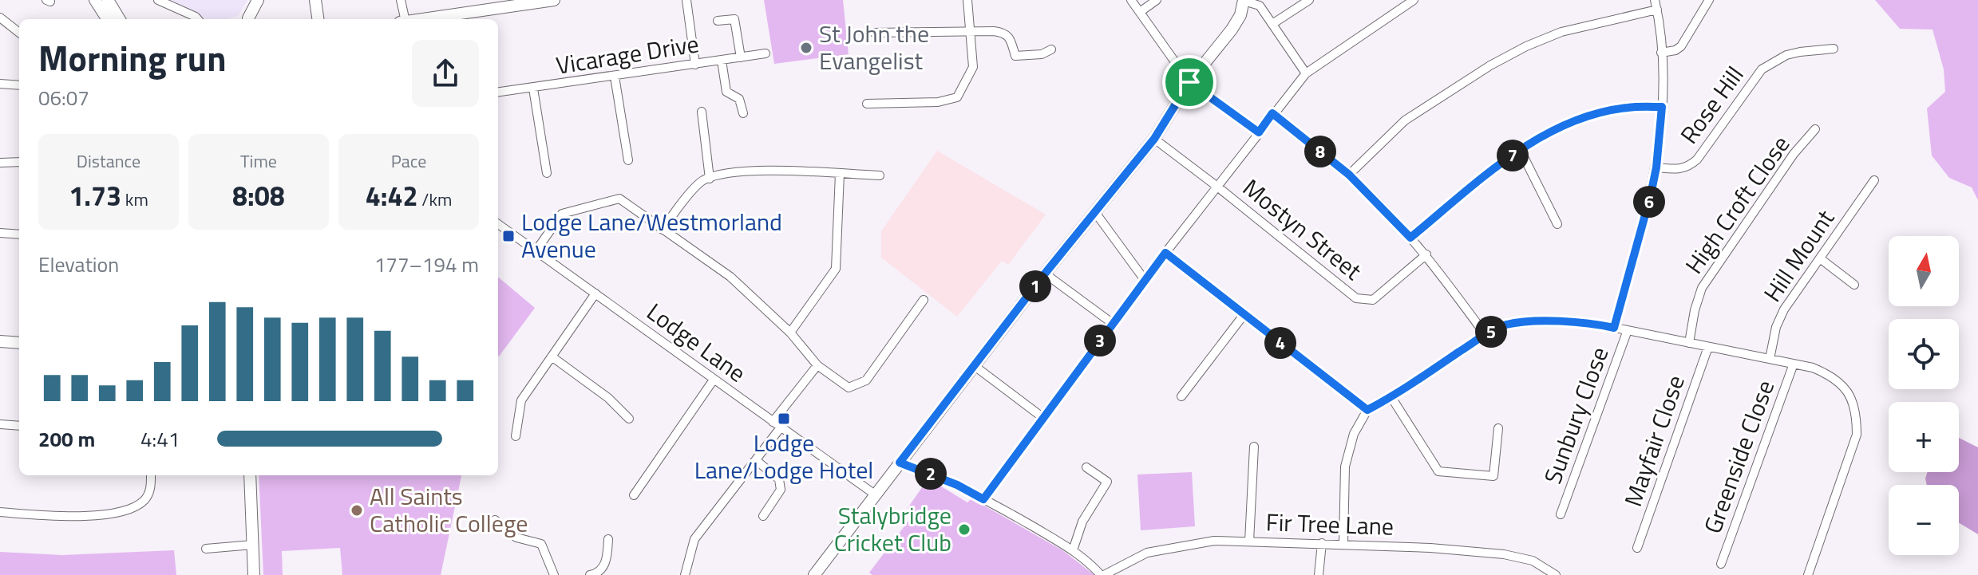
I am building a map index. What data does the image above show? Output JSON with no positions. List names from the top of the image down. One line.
{"streets":{"street":["Vicarage Drive","Rose Hill","High Croft Close","Mostyn Street","Hill Mount","Lodge Lane","Sunbury Close","Mayfair Close","Greenside Close","Fir Tree Lane"]},"places":{"other":["St John the Evangelist","All Saints Catholic College","Stalybridge Cricket Club"],"transit":["Lodge Lane/Westmorland Avenue","Lodge Lane/Lodge Hotel"]},"north":"top","page":{"heading":["Morning run","06:07"],"stats":[["Distance","1.73 km"],["Time","8:08"],["Pace","4:42 /km"]],"pins":["8","7","6","1","5","3","4","2"],"map_buttons":["+","−"],"chart":["Elevation","177–194 m"],"list":[{"name":"200 m","note":"4:41"}]}}
